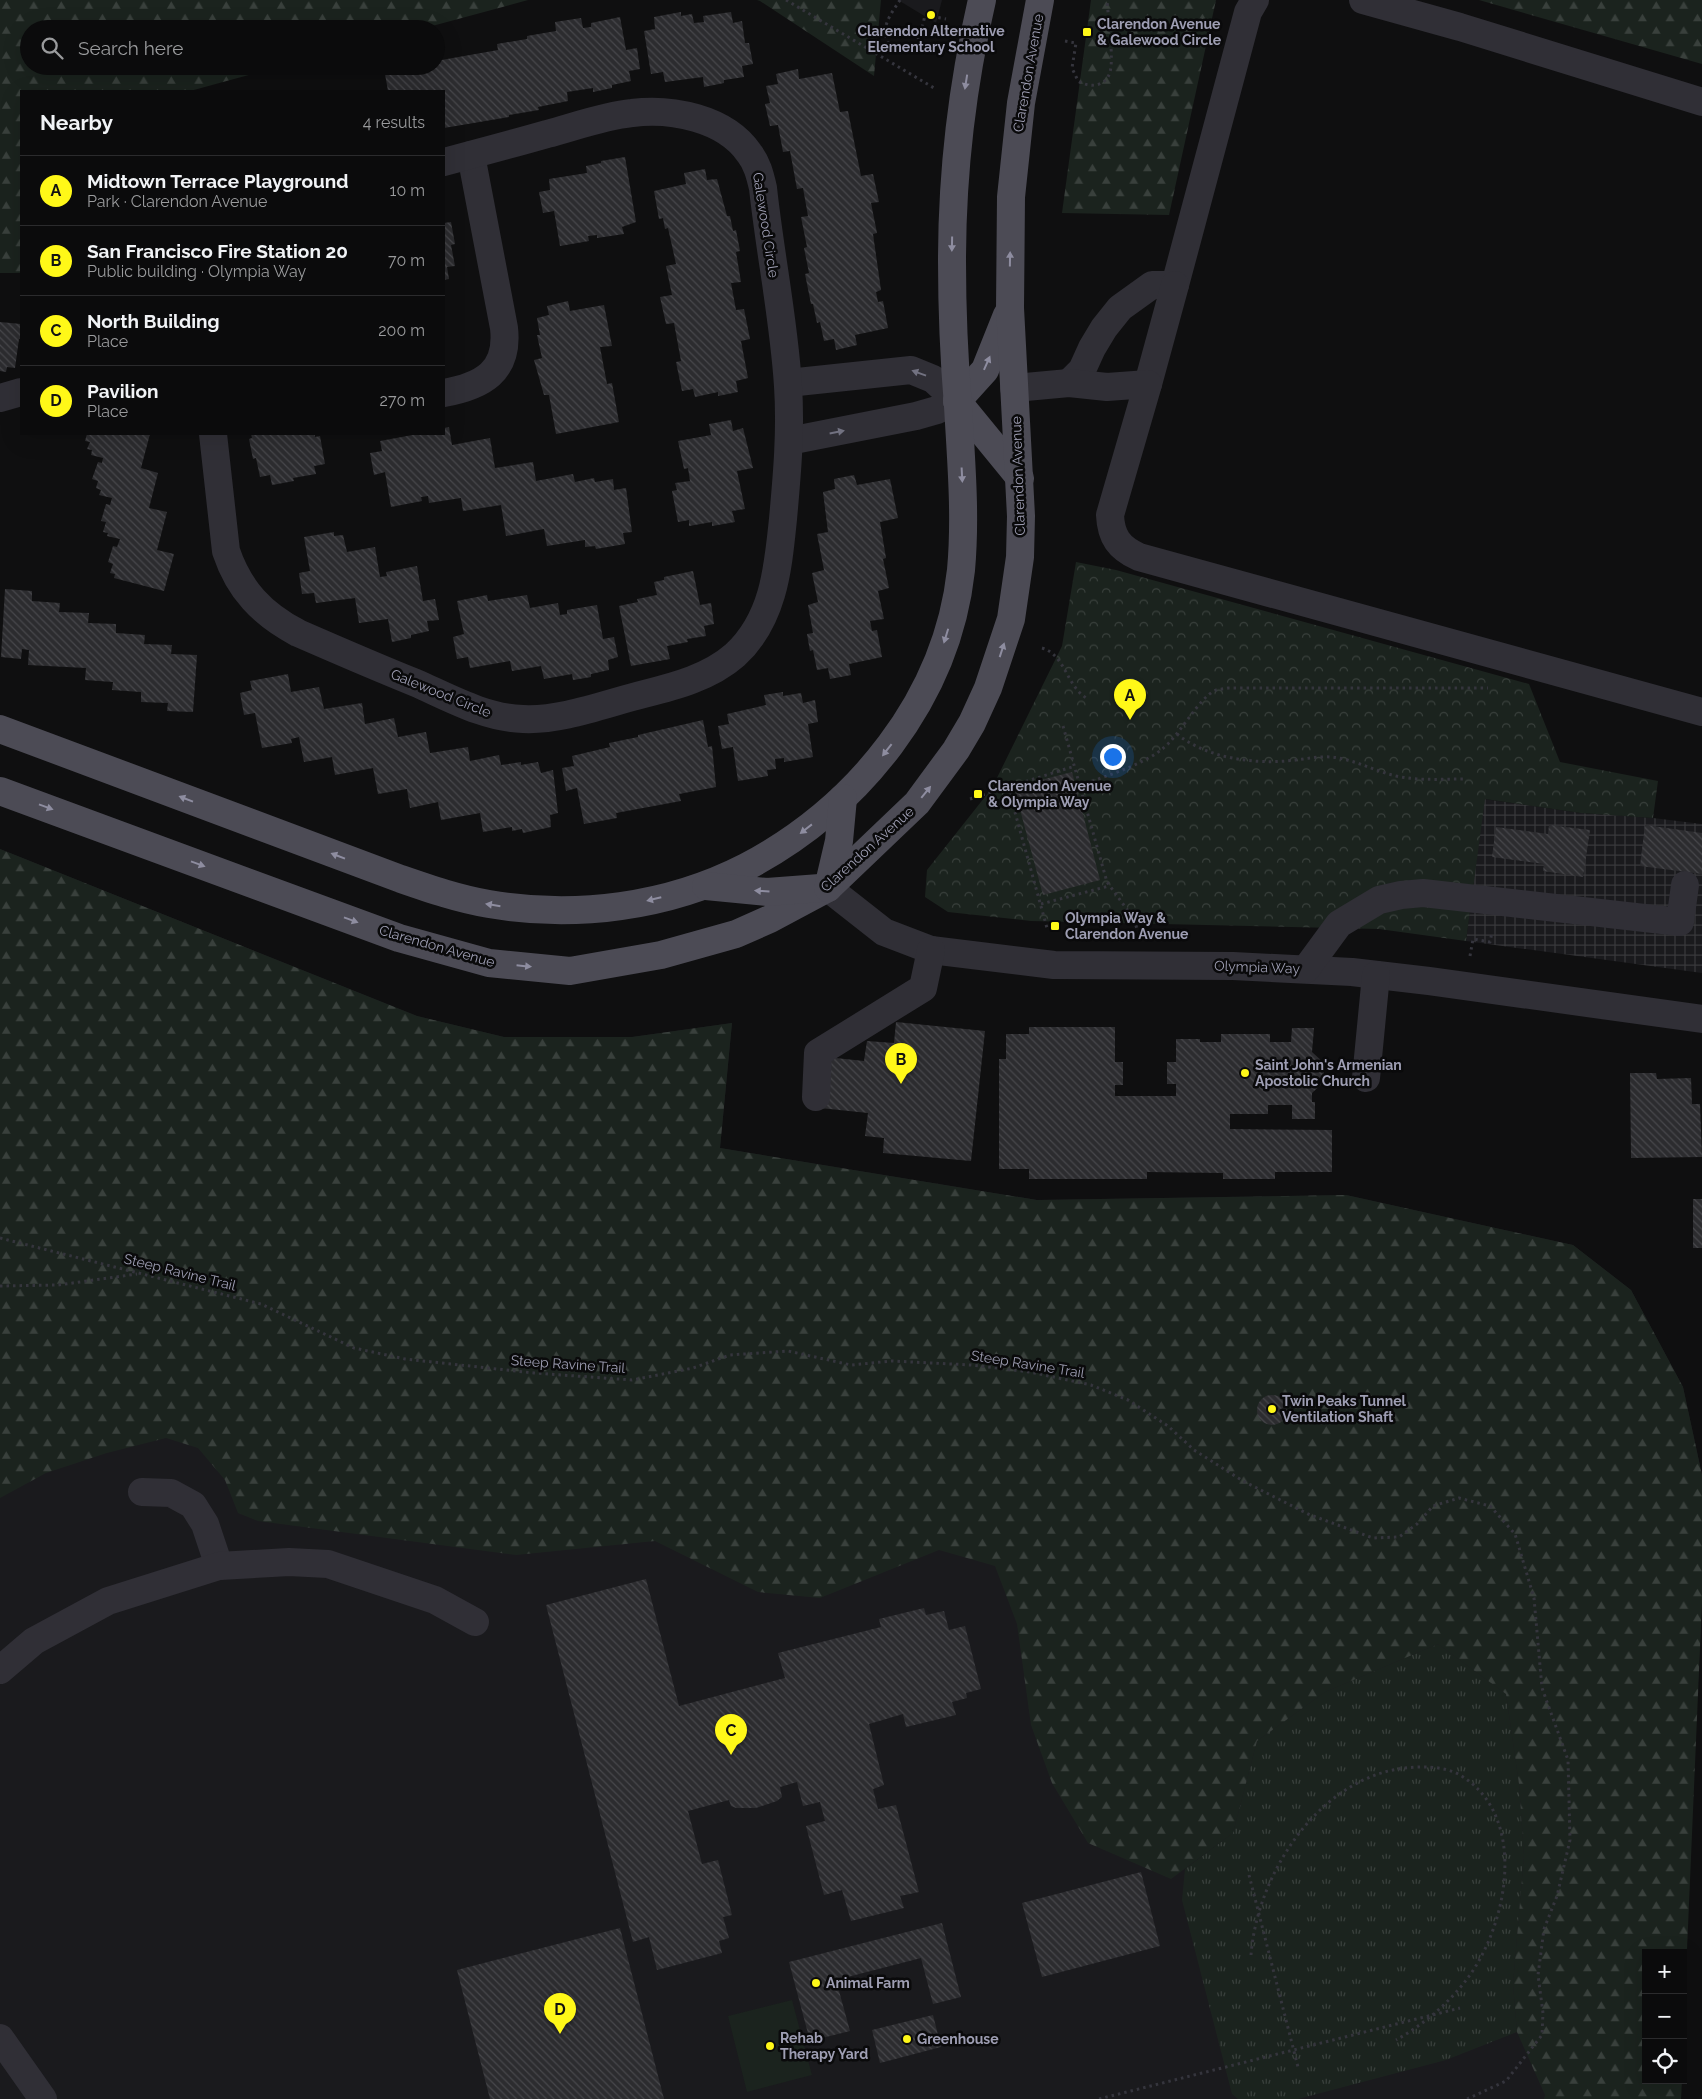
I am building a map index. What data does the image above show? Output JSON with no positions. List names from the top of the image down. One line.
{"streets":{"main road":["Clarendon Avenue"],"street":["Galewood Circle","Olympia Way"],"path":["Steep Ravine Trail"]},"crossings":[["Clarendon Avenue","Olympia Way"]],"places":{"other":["Clarendon Alternative Elementary School","Saint John's Armenian Apostolic Church","Twin Peaks Tunnel Ventilation Shaft","Animal Farm","Greenhouse","Rehab Therapy Yard"],"transit":["Clarendon Avenue & Galewood Circle","Clarendon Avenue & Olympia Way","Olympia Way & Clarendon Avenue"]},"page":{"search":"Search here","heading":["Nearby","4 results"],"list":[{"mark":"A","name":"Midtown Terrace Playground","note":"Park · Clarendon Avenue","value":"10 m"},{"mark":"B","name":"San Francisco Fire Station 20","note":"Public building · Olympia Way","value":"70 m"},{"mark":"C","name":"North Building","note":"Place","value":"200 m"},{"mark":"D","name":"Pavilion","note":"Place","value":"270 m"}],"pins":["A","B","C","D"],"map_buttons":["+","−"]}}
